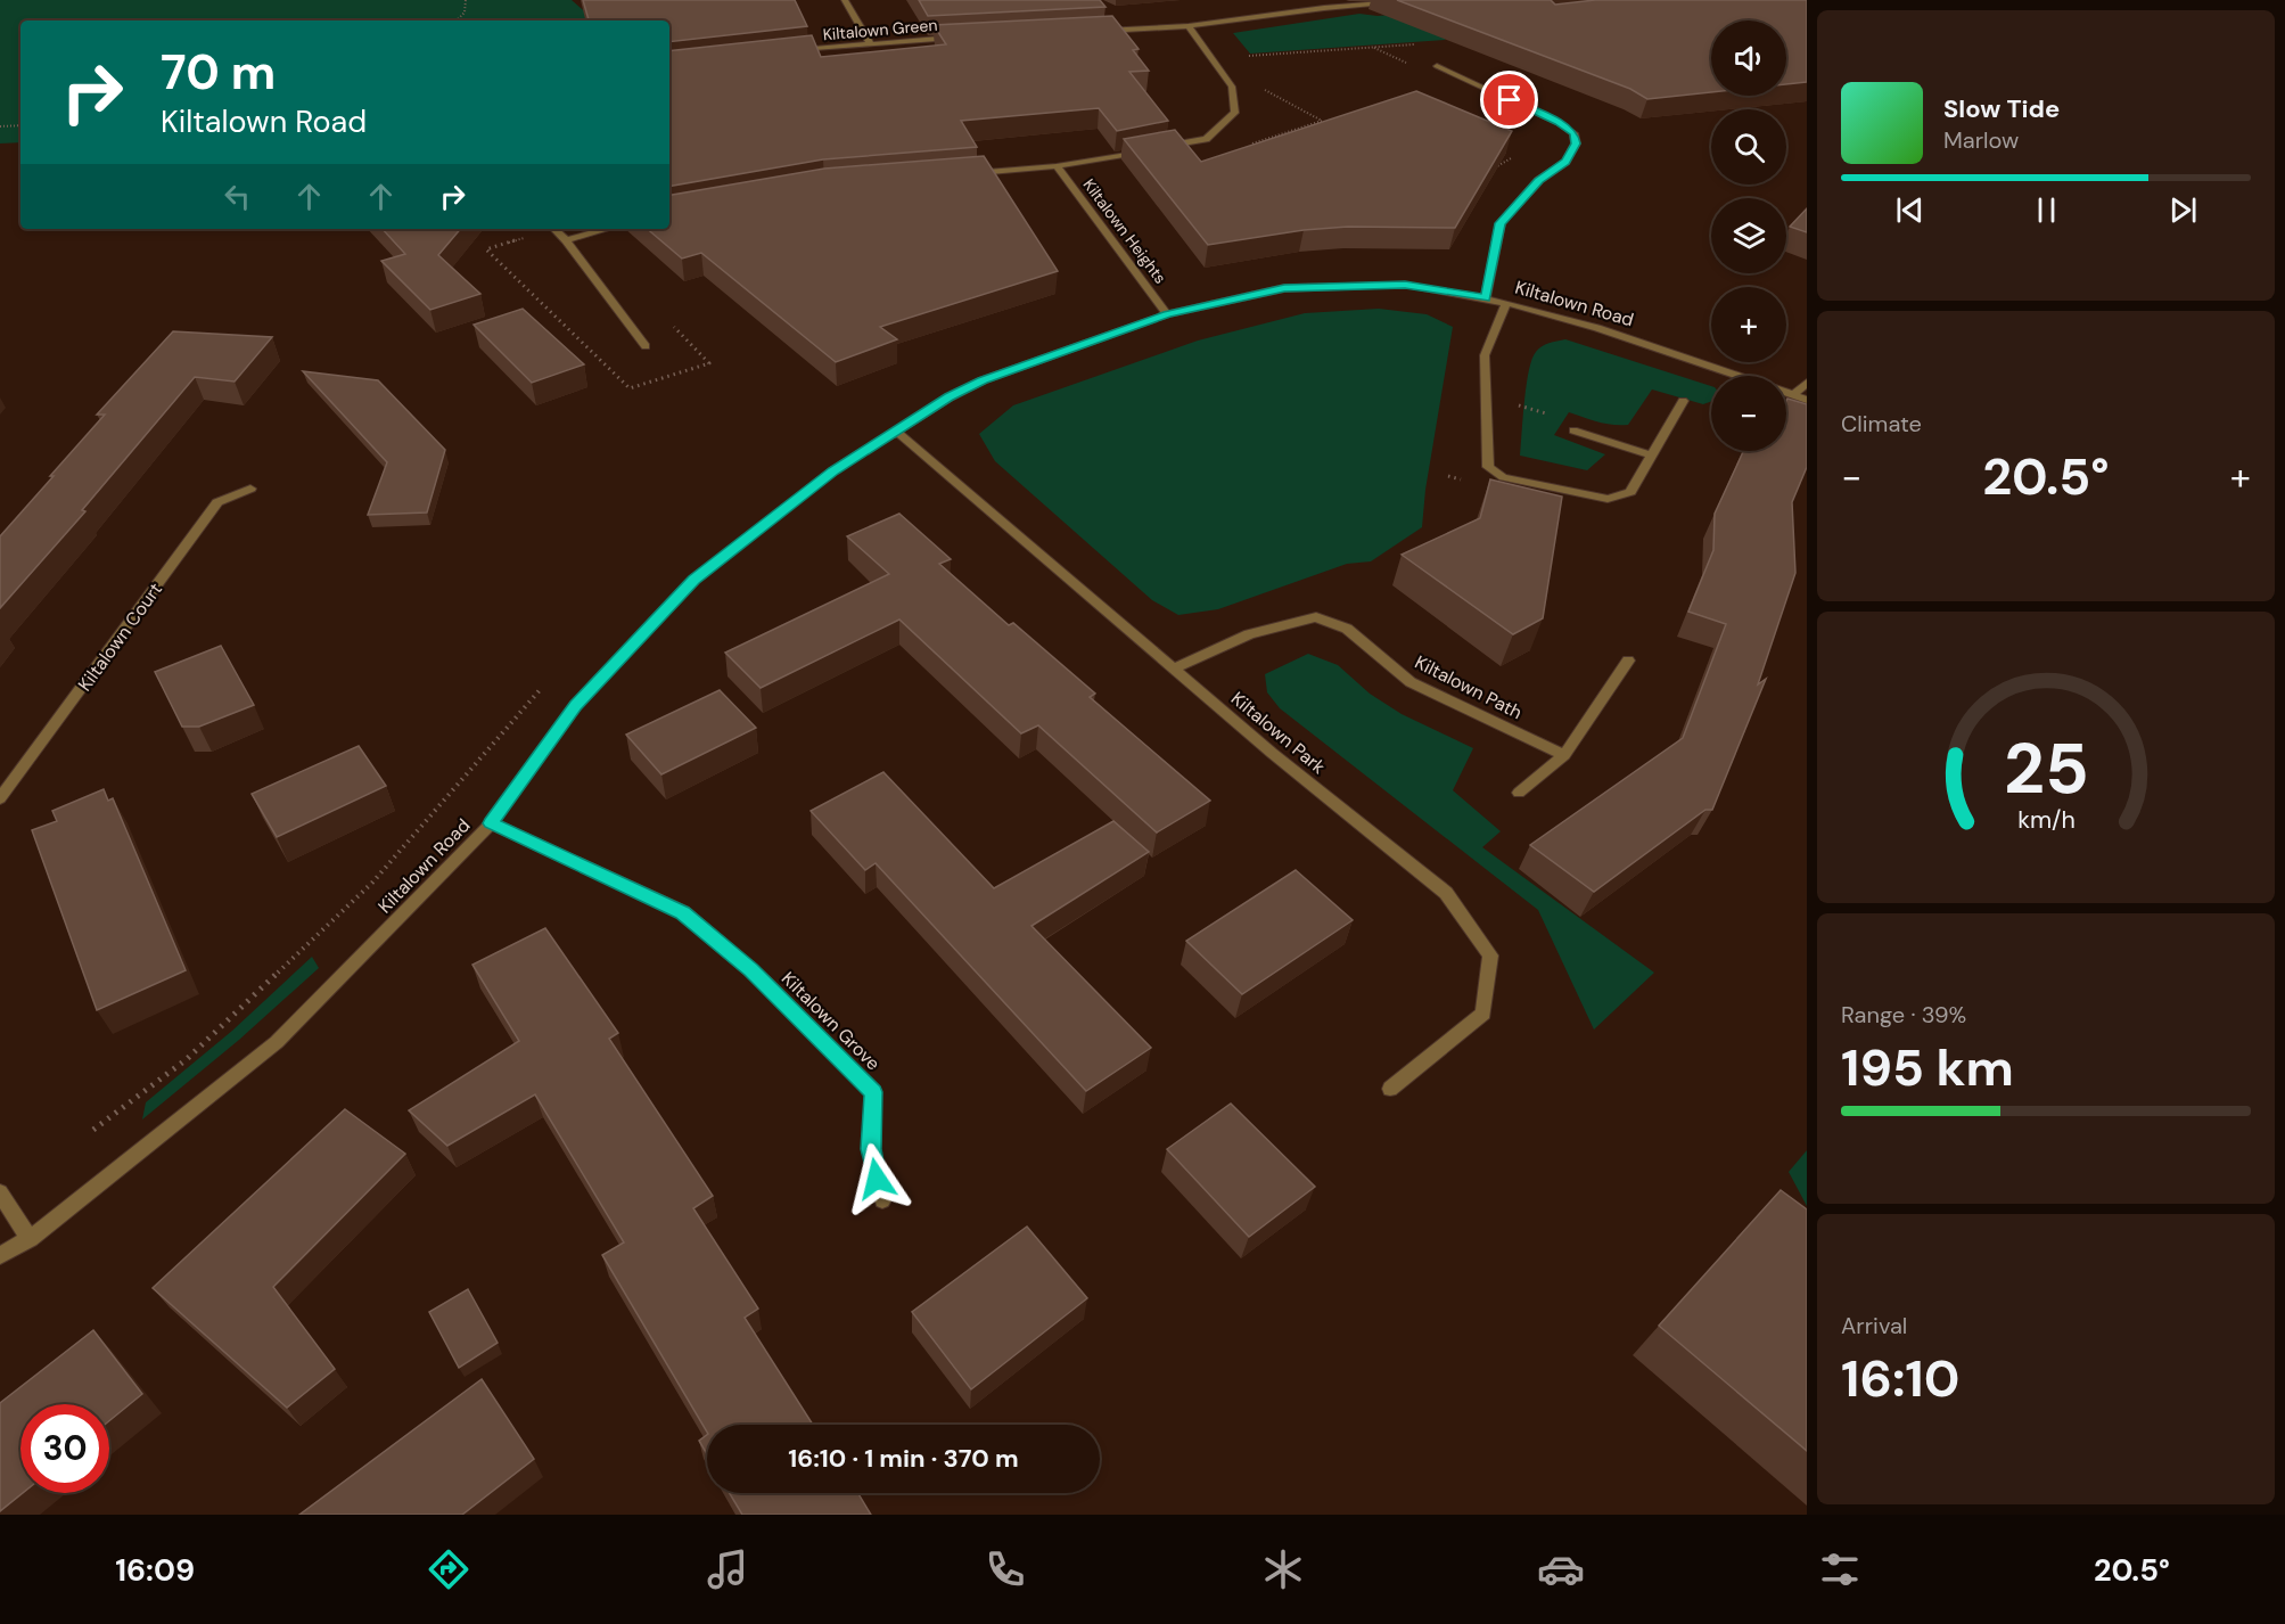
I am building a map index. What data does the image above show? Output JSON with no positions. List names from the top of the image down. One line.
{"streets":{"street":["Kiltalown Green","Kiltalown Heights","Kiltalown Road","Kiltalown Court","Kiltalown Path","Kiltalown Park","Kiltalown Grove"]},"crossings":[["Kiltalown Heights","Kiltalown Road"],["Kiltalown Road","Kiltalown Park"],["Kiltalown Road","Kiltalown Grove"],["Kiltalown Path","Kiltalown Park"]],"page":{"map_buttons":["+","−"],"turn":["70 m","Kiltalown Road"],"song":["Slow Tide","Marlow"],"tile":["Climate",["Range · 39%","195 km"],["Arrival","16:10"]],"heat":["−","20.5°","+"],"limit":"30","trip":"16:10 · 1 min · 370 m","tabs":["16:09","20.5°"],"gauge":["25","km/h"]}}
